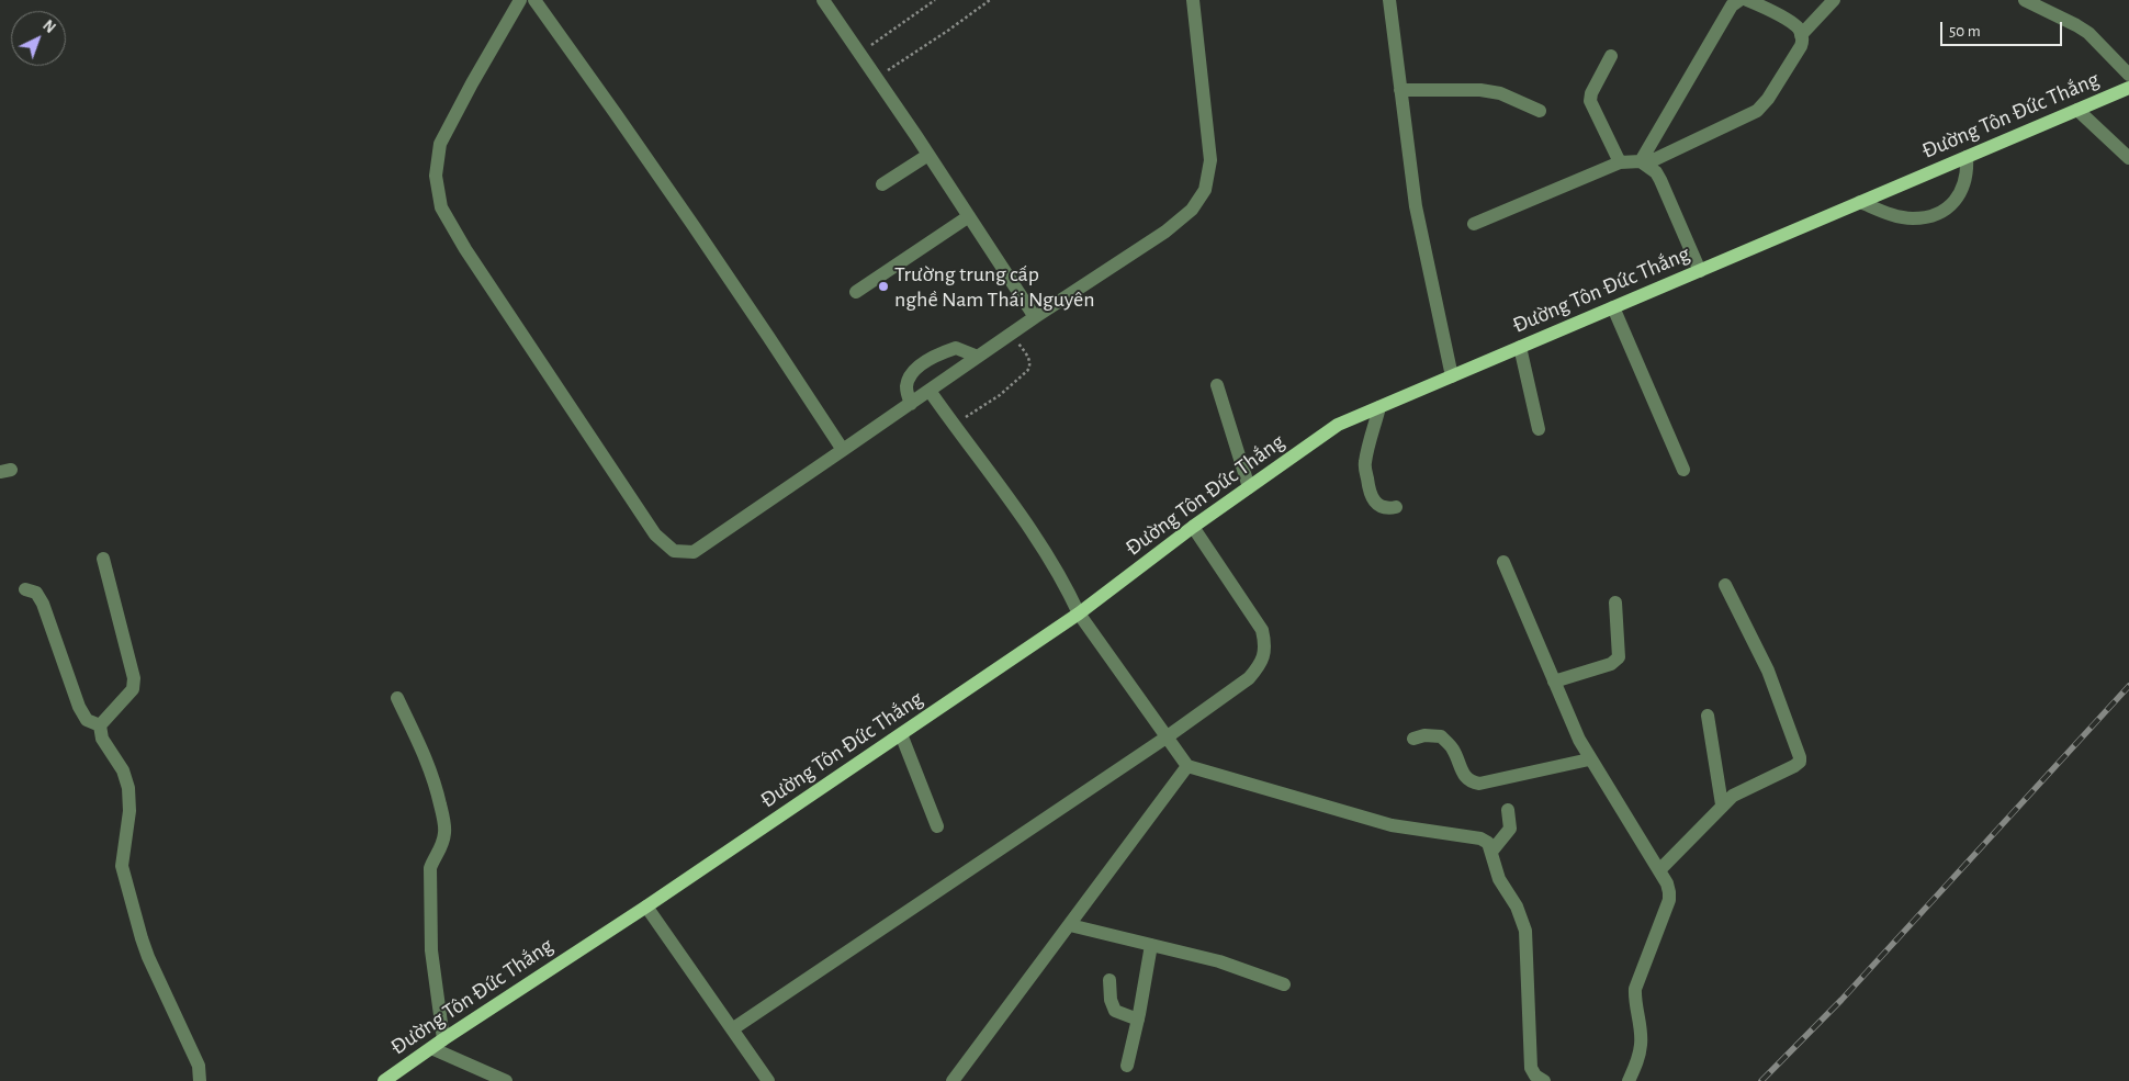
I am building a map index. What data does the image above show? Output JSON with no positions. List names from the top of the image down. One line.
{"streets":{"main road":["Đường Tôn Đức Thắng"]},"places":["Trường trung cấp nghề Nam Thái Nguyên"],"scale_bar":"50 m","north":"top right"}
